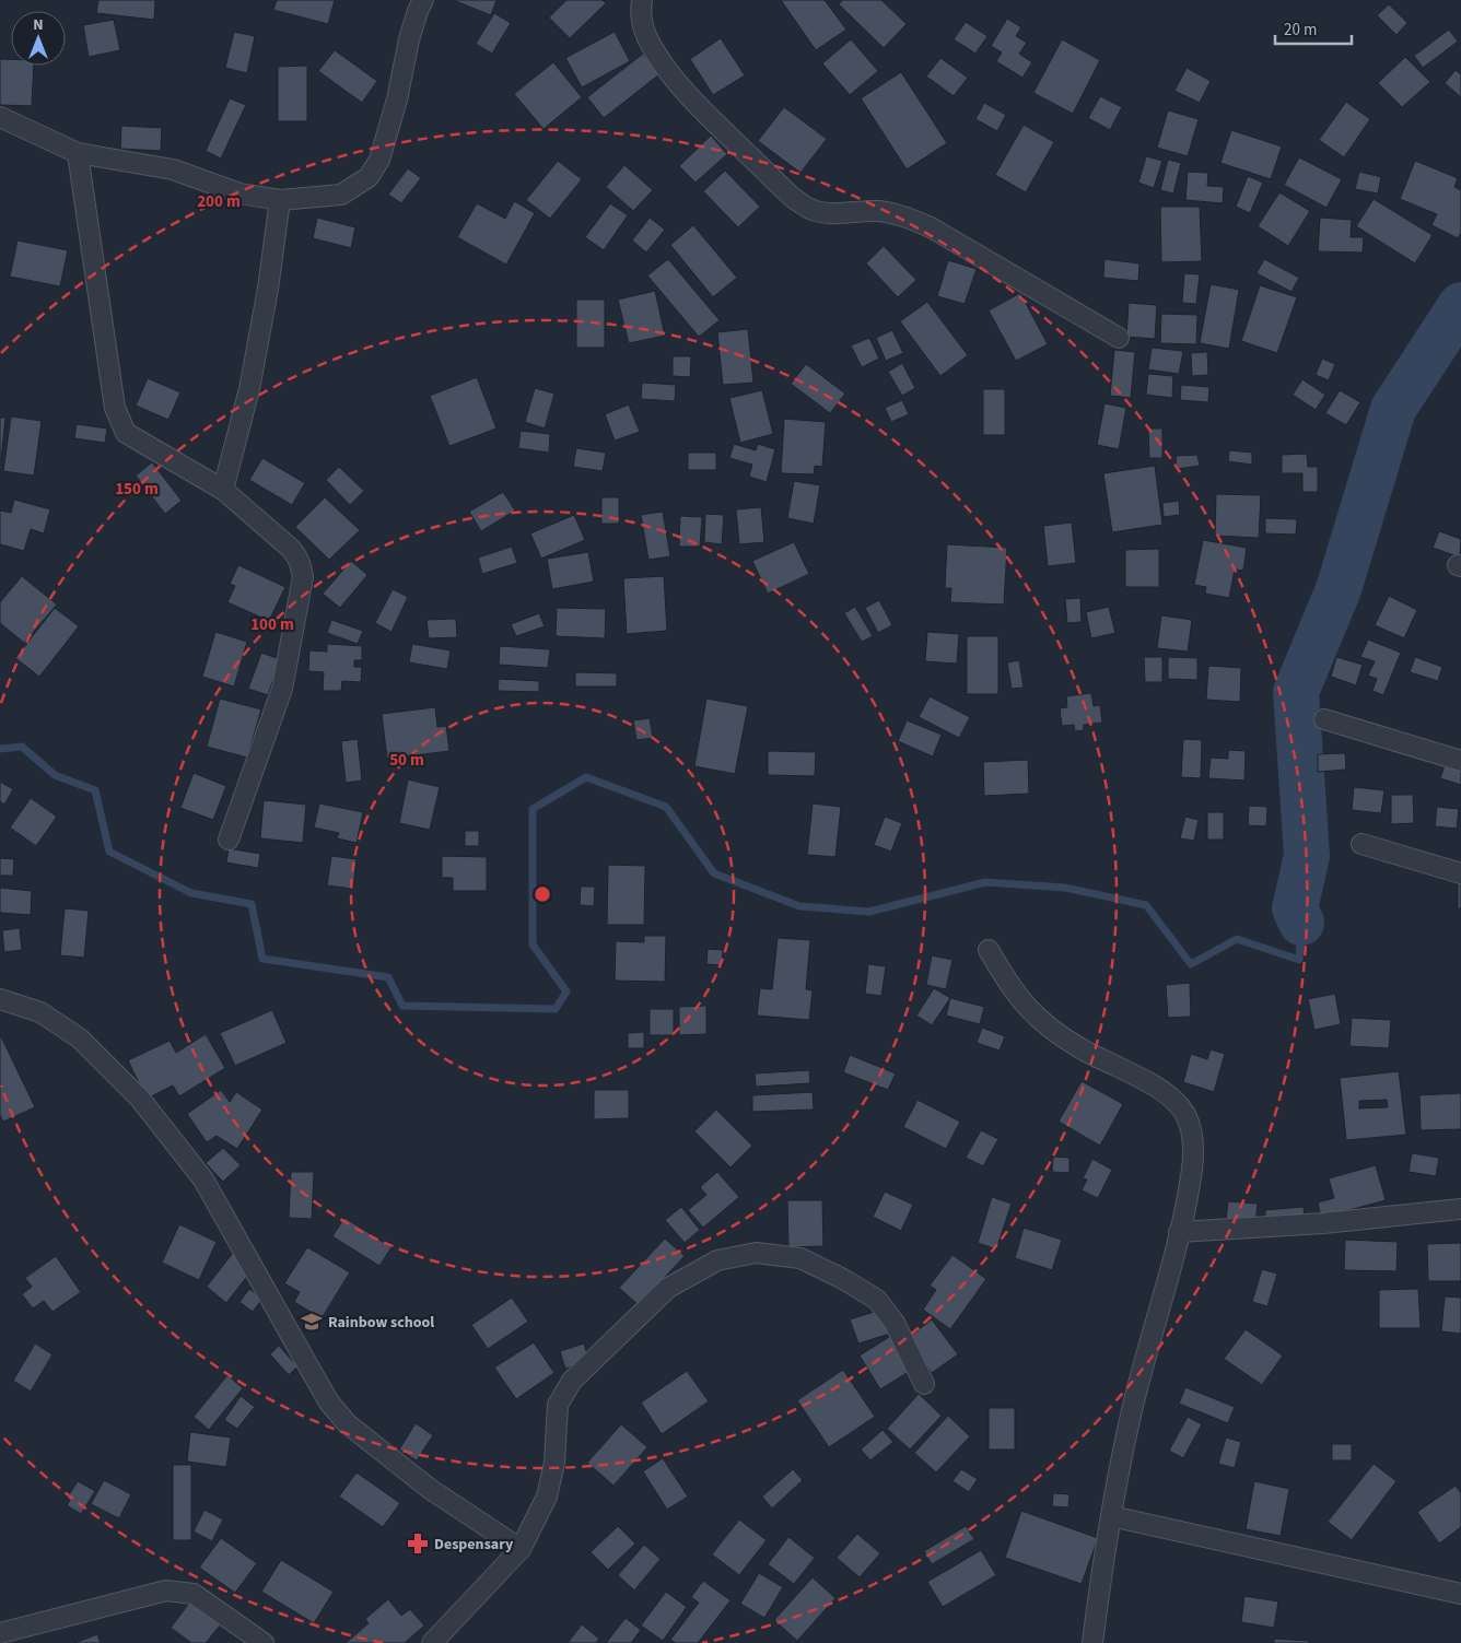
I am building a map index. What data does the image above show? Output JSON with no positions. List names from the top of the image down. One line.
{"places":{"school or university":["Rainbow school"],"pharmacy":["Despensary"]},"scale_bar":"20 m","north":"top","rings":["200 m","150 m","100 m","50 m"]}
